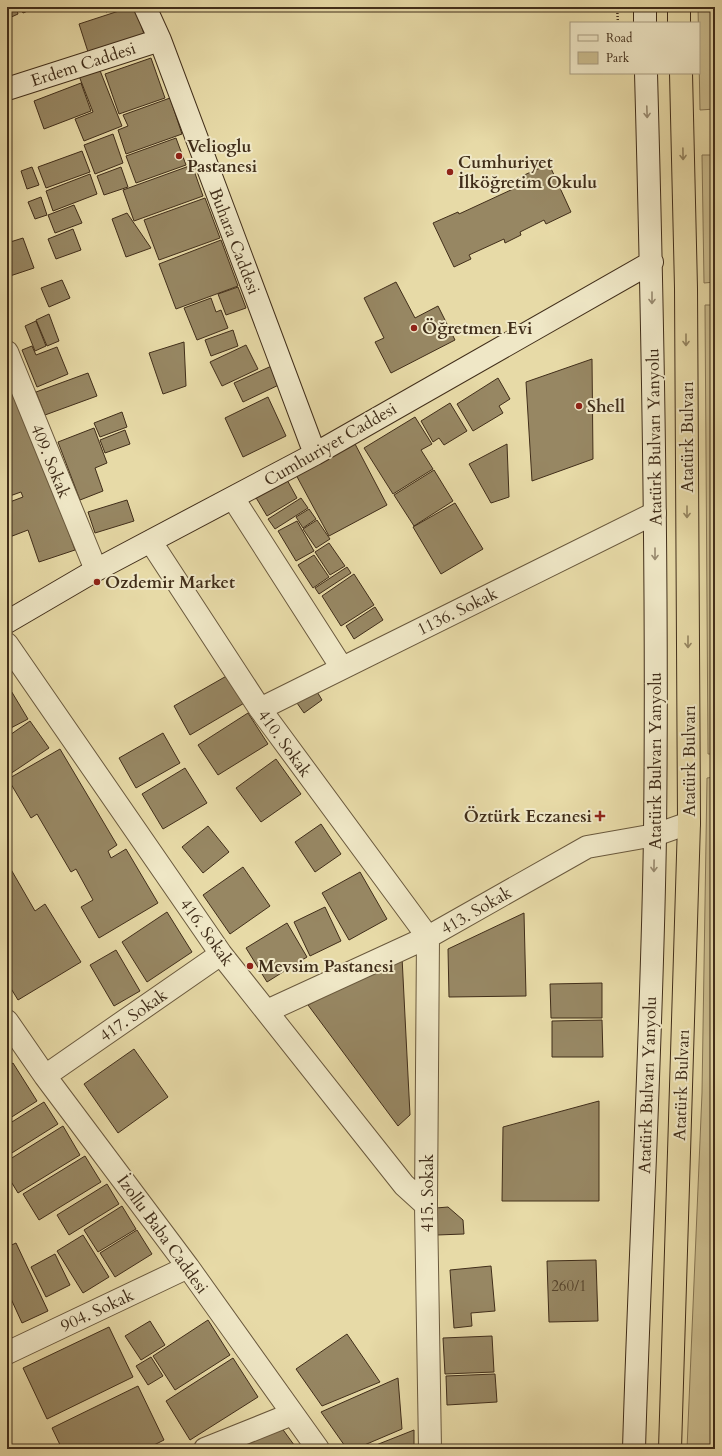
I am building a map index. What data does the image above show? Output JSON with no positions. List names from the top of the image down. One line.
{"streets":{"highway":["Atatürk Bulvarı"],"street":["Erdem Caddesi","Buhara Caddesi","Atatürk Bulvarı Yanyolu","Cumhuriyet Caddesi","409. Sokak","1136. Sokak","410. Sokak","413. Sokak","416. Sokak","417. Sokak","415. Sokak","İzollu Baba Caddesi","904. Sokak"]},"crossings":[["Erdem Caddesi","Buhara Caddesi"],["Buhara Caddesi","Cumhuriyet Caddesi"],["Atatürk Bulvarı Yanyolu","Cumhuriyet Caddesi"],["Atatürk Bulvarı Yanyolu","1136. Sokak"],["Atatürk Bulvarı Yanyolu","413. Sokak"],["Atatürk Bulvarı","413. Sokak"],["Cumhuriyet Caddesi","409. Sokak"],["Cumhuriyet Caddesi","410. Sokak"],["1136. Sokak","410. Sokak"],["410. Sokak","413. Sokak"],["410. Sokak","415. Sokak"],["413. Sokak","416. Sokak"],["413. Sokak","415. Sokak"],["416. Sokak","417. Sokak"],["416. Sokak","415. Sokak"],["417. Sokak","İzollu Baba Caddesi"],["İzollu Baba Caddesi","904. Sokak"]],"one_way":["Atatürk Bulvarı Yanyolu","Atatürk Bulvarı"],"places":{"other":["Velioglu Pastanesi","Cumhuriyet İlköğretim Okulu","Öğretmen Evi","Shell","Ozdemir Market","Mevsim Pastanesi"],"health":["Öztürk Eczanesi"]},"house_numbers":["260/1"],"legend":["Road","Park"]}
